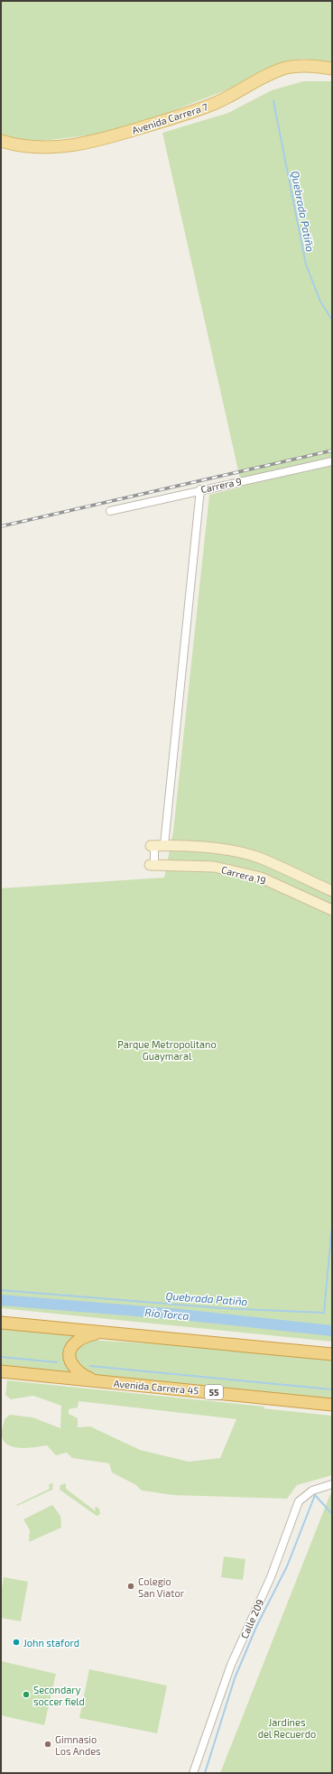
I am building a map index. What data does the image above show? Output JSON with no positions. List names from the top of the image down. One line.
{"streets":{"highway":["Avenida Carrera 45","55"],"main road":["Avenida Carrera 7","Carrera 19"],"street":["Carrera 9","Calle 209"]},"water":["Quebrada Patiño","Río Torca"],"parks":["Parque Metropolitano Guaymaral","Jardines del Recuerdo"],"places":["Colegio San Viator","John staford","Secondary soccer field","Gimnasio Los Andes"]}
